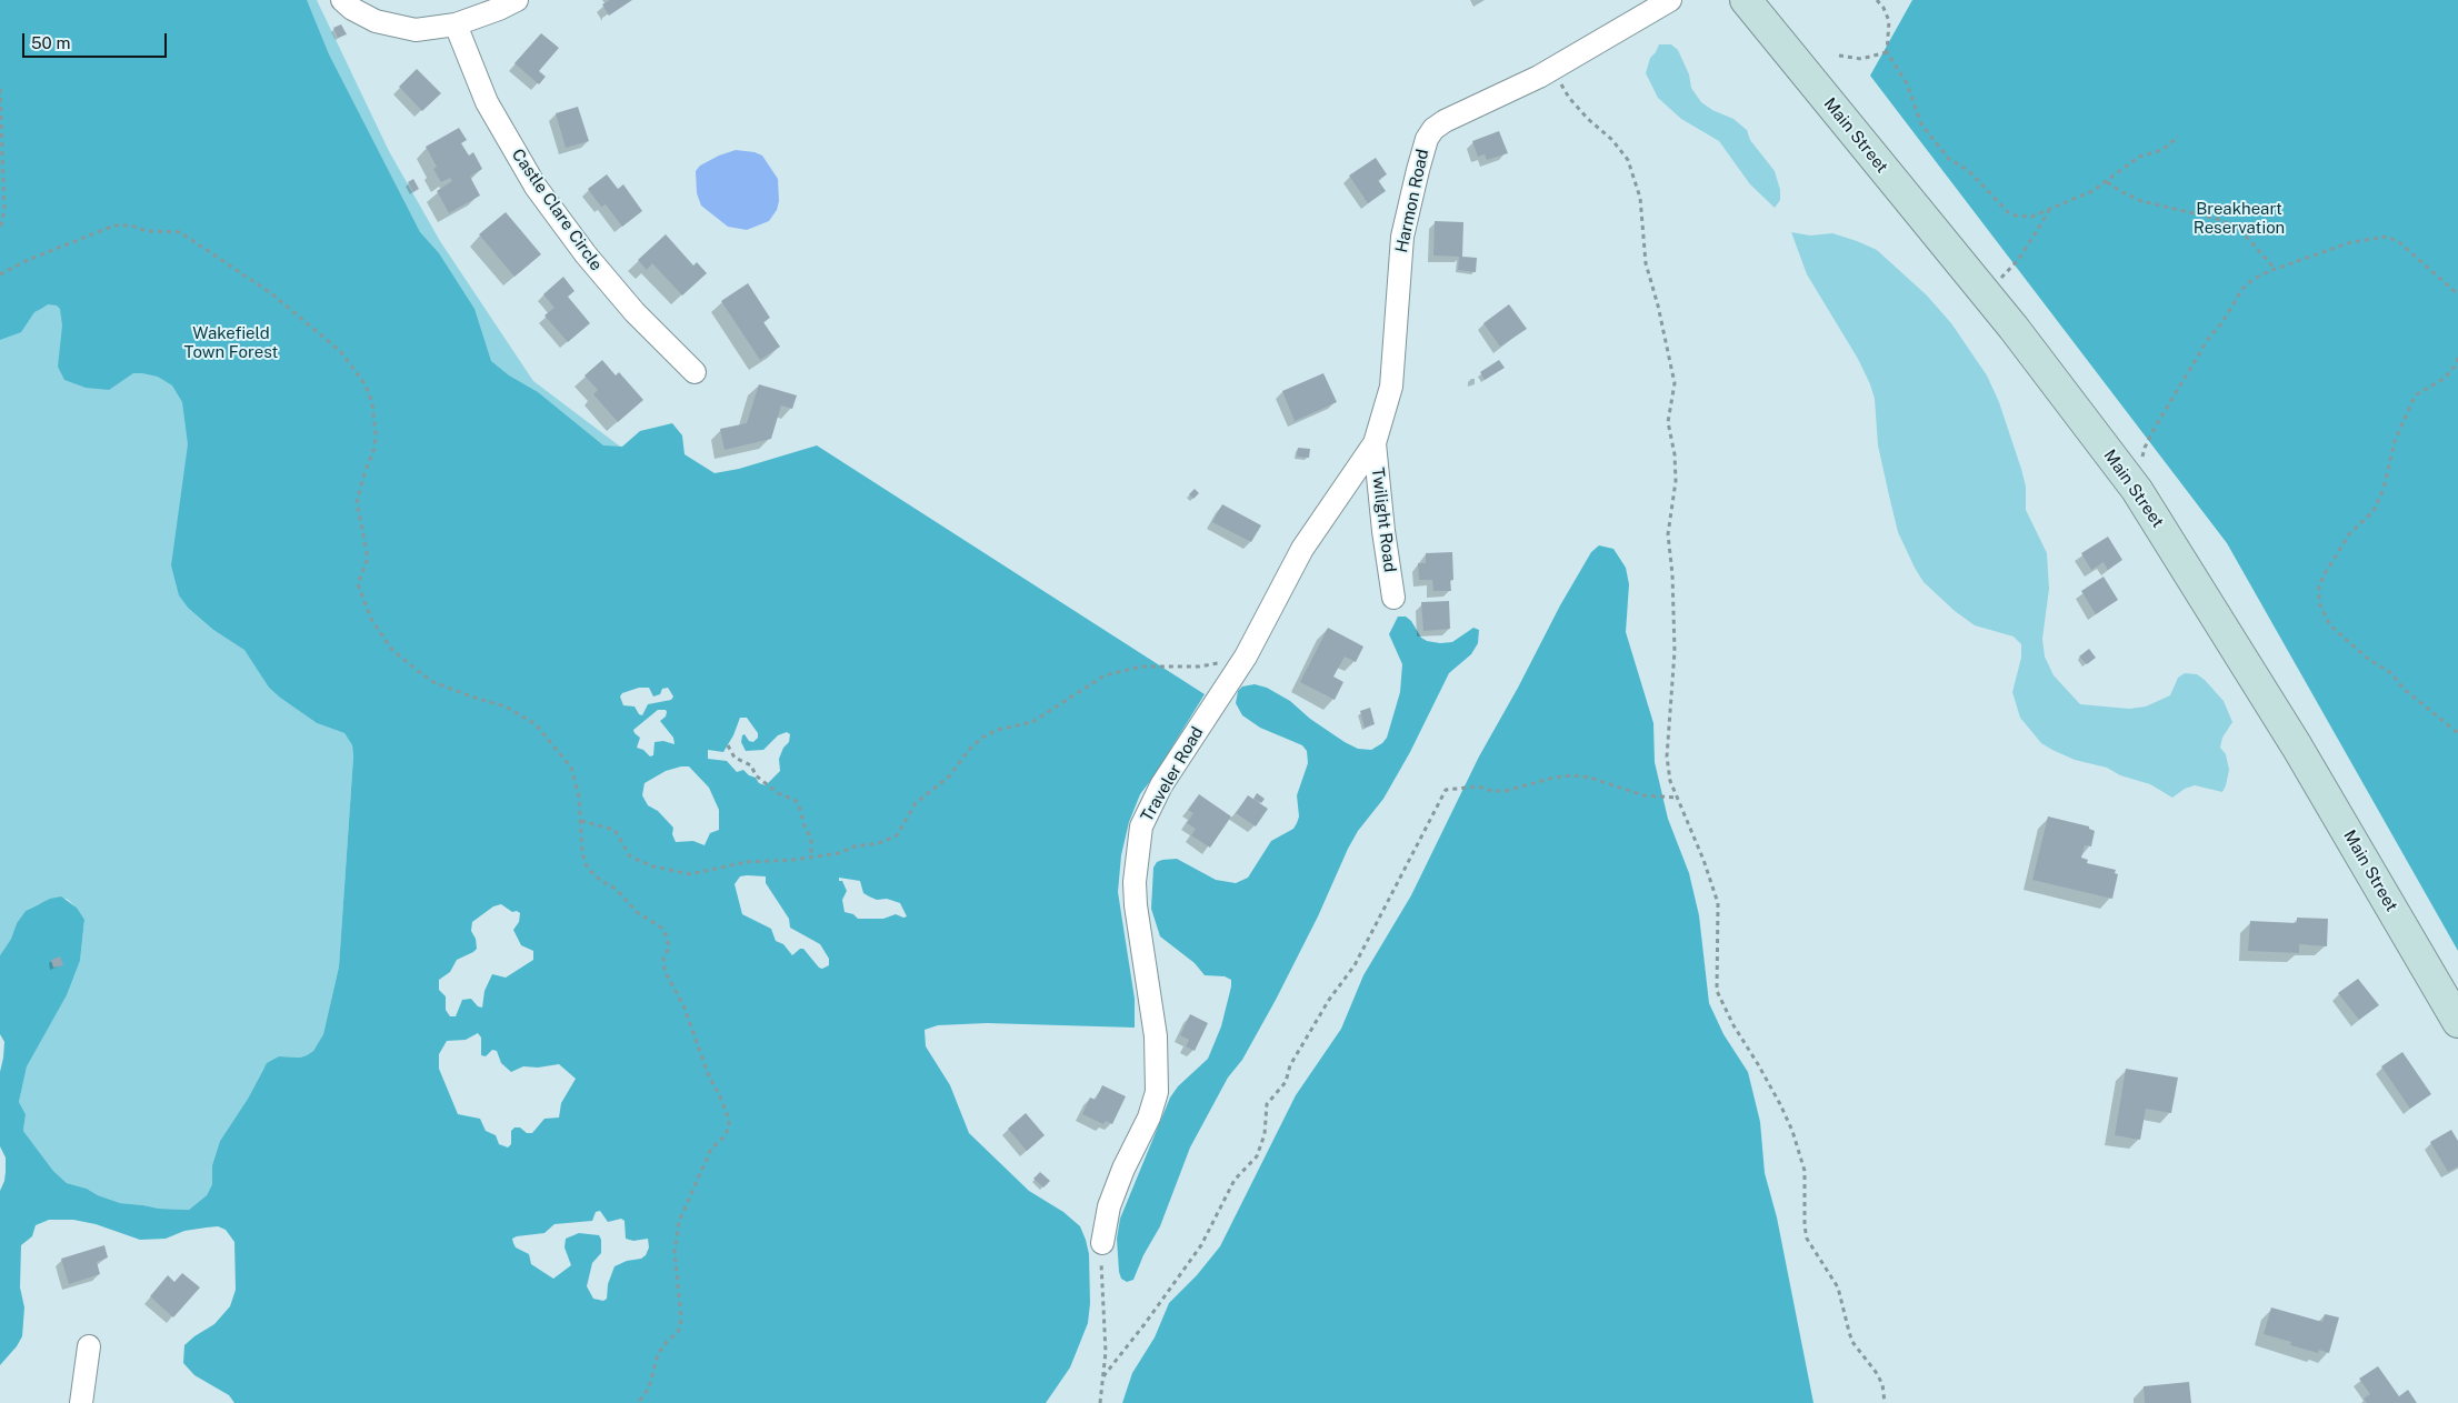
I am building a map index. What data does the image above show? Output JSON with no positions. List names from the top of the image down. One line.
{"streets":{"main road":["Main Street"],"street":["Harmon Road","Castle Clare Circle","Twilight Road","Traveler Road"]},"crossings":[["Harmon Road","Twilight Road"],["Harmon Road","Traveler Road"],["Twilight Road","Traveler Road"]],"parks":["Breakheart Reservation","Wakefield Town Forest"],"scale_bar":"50 m"}
